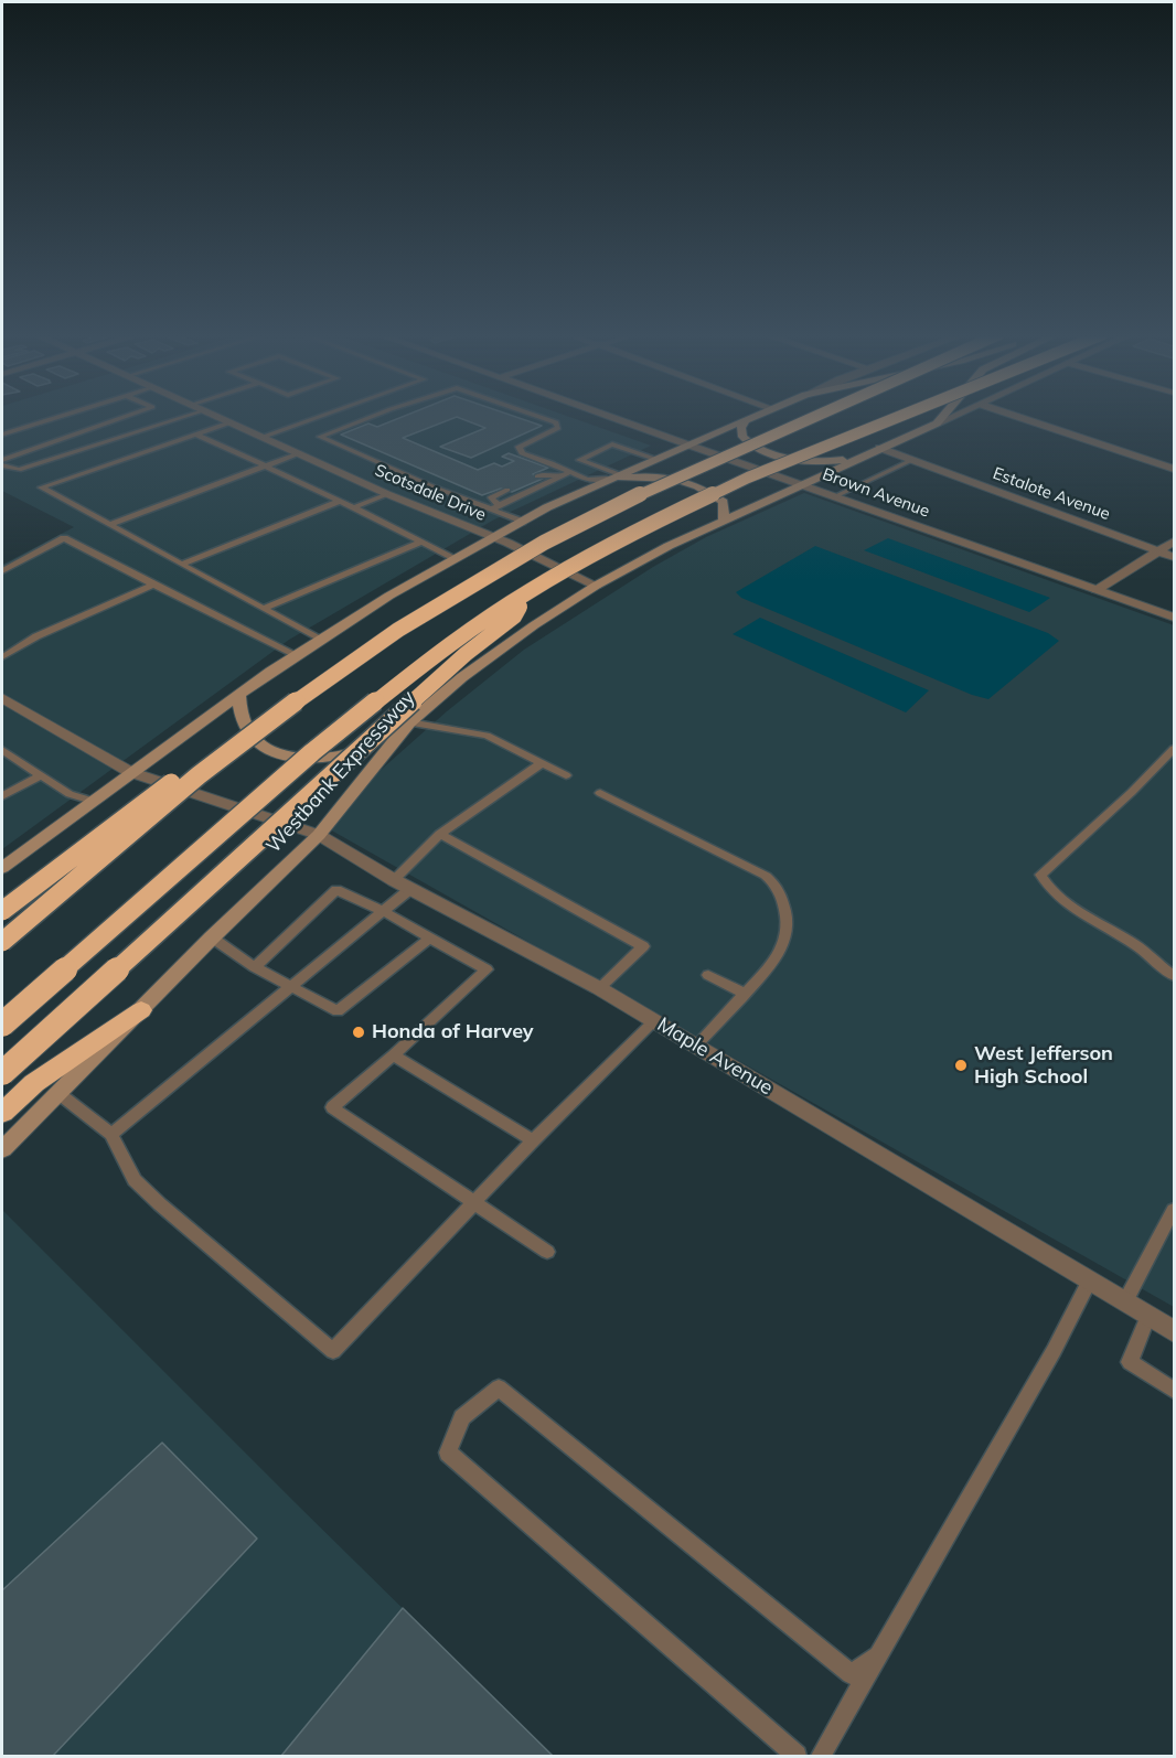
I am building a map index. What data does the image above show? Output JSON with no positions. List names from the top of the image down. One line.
{"streets":{"highway":["Westbank Expressway"],"street":["Scotsdale Drive","Brown Avenue","Estalote Avenue","Maple Avenue"]},"crossings":[["Scotsdale Drive","Westbank Expressway"],["Brown Avenue","Westbank Expressway"],["Estalote Avenue","Westbank Expressway"],["Westbank Expressway","Maple Avenue"]],"places":["Honda of Harvey","West Jefferson High School"]}
